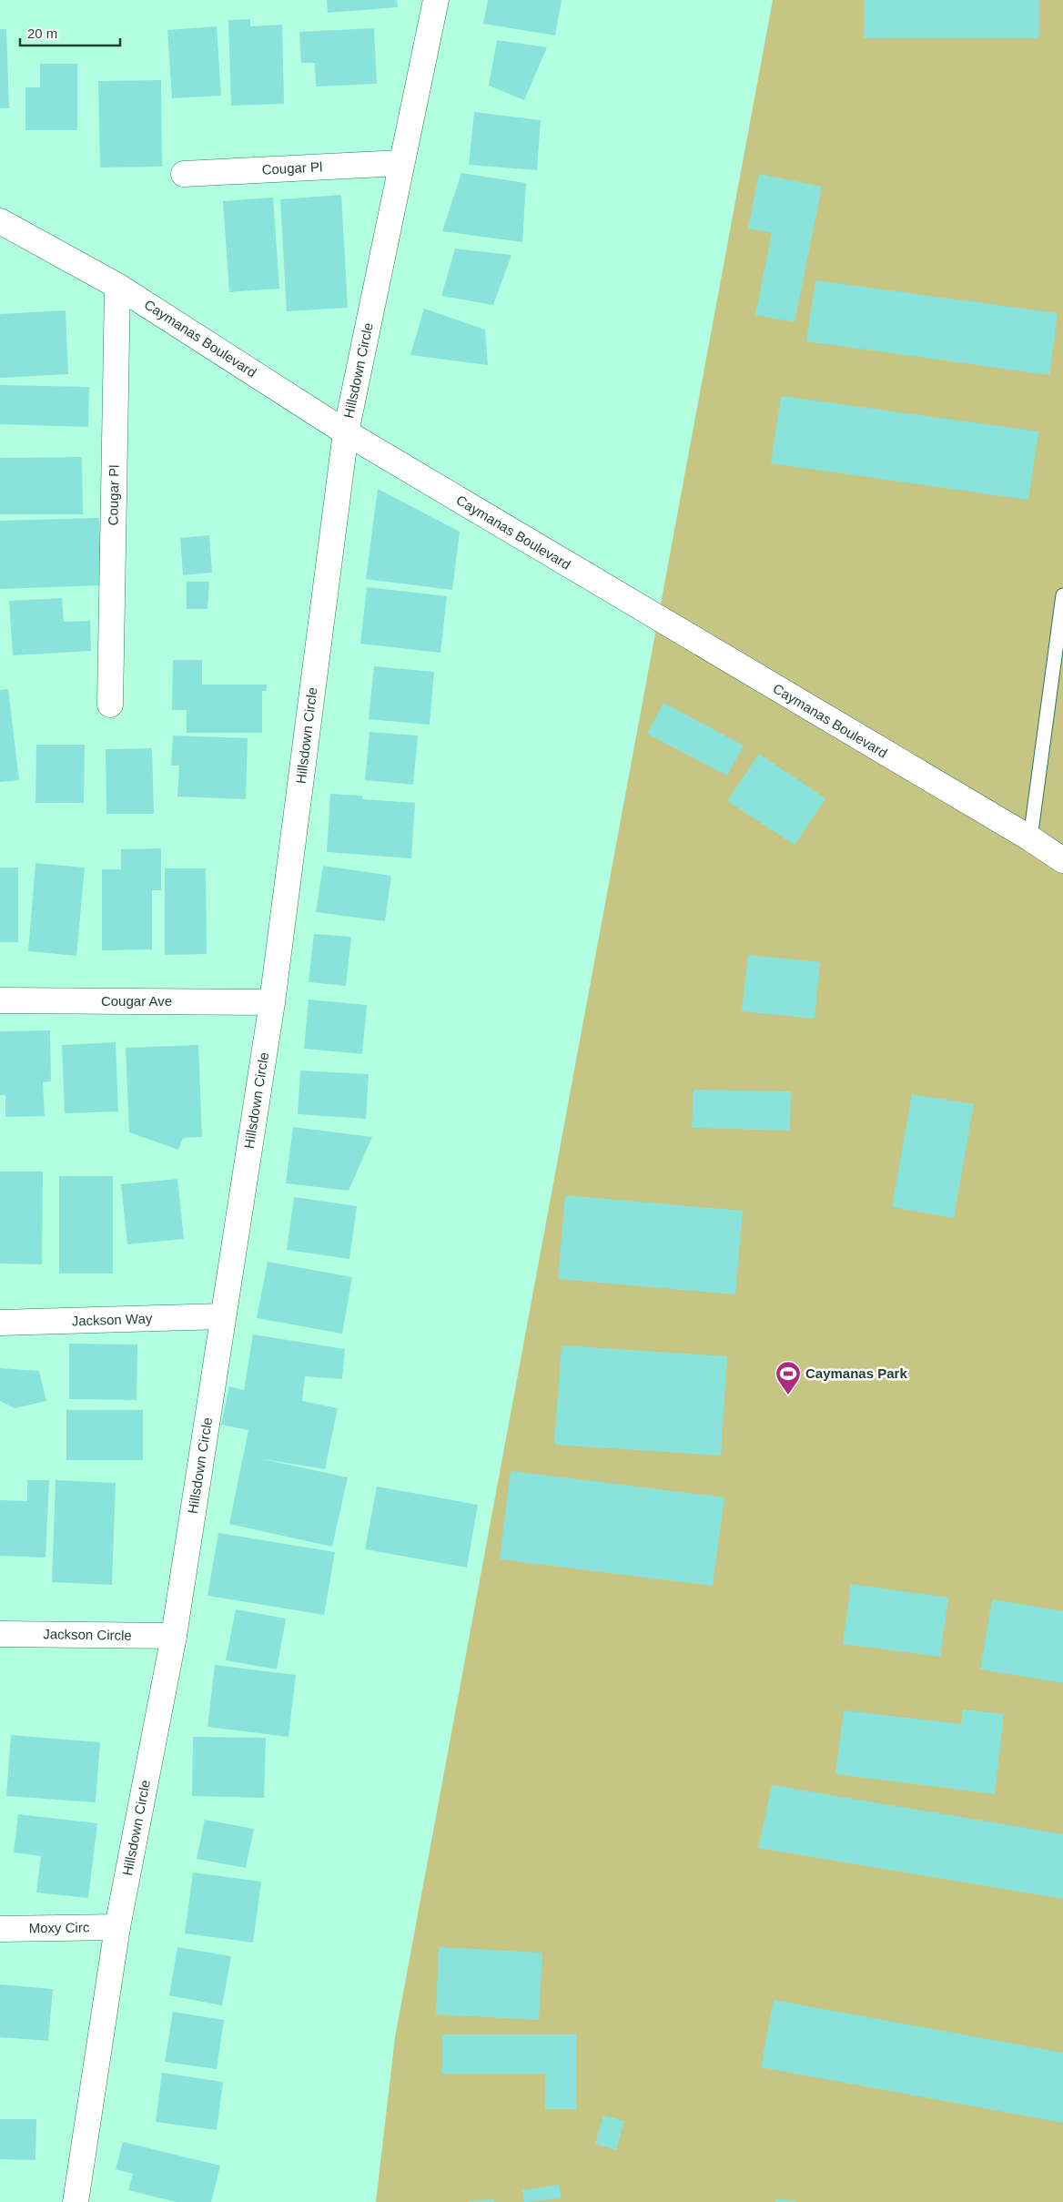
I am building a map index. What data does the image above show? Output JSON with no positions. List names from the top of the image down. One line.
{"streets":{"street":["Cougar Pl","Caymanas Boulevard","Hillsdown Circle","Cougar Ave","Jackson Way","Jackson Circle","Moxy Circ"]},"crossings":[["Cougar Pl","Caymanas Boulevard"],["Cougar Pl","Hillsdown Circle"],["Caymanas Boulevard","Hillsdown Circle"],["Hillsdown Circle","Cougar Ave"],["Hillsdown Circle","Jackson Way"],["Hillsdown Circle","Jackson Circle"],["Hillsdown Circle","Moxy Circ"]],"places":{"sports":["Caymanas Park"]},"scale_bar":"20 m"}
